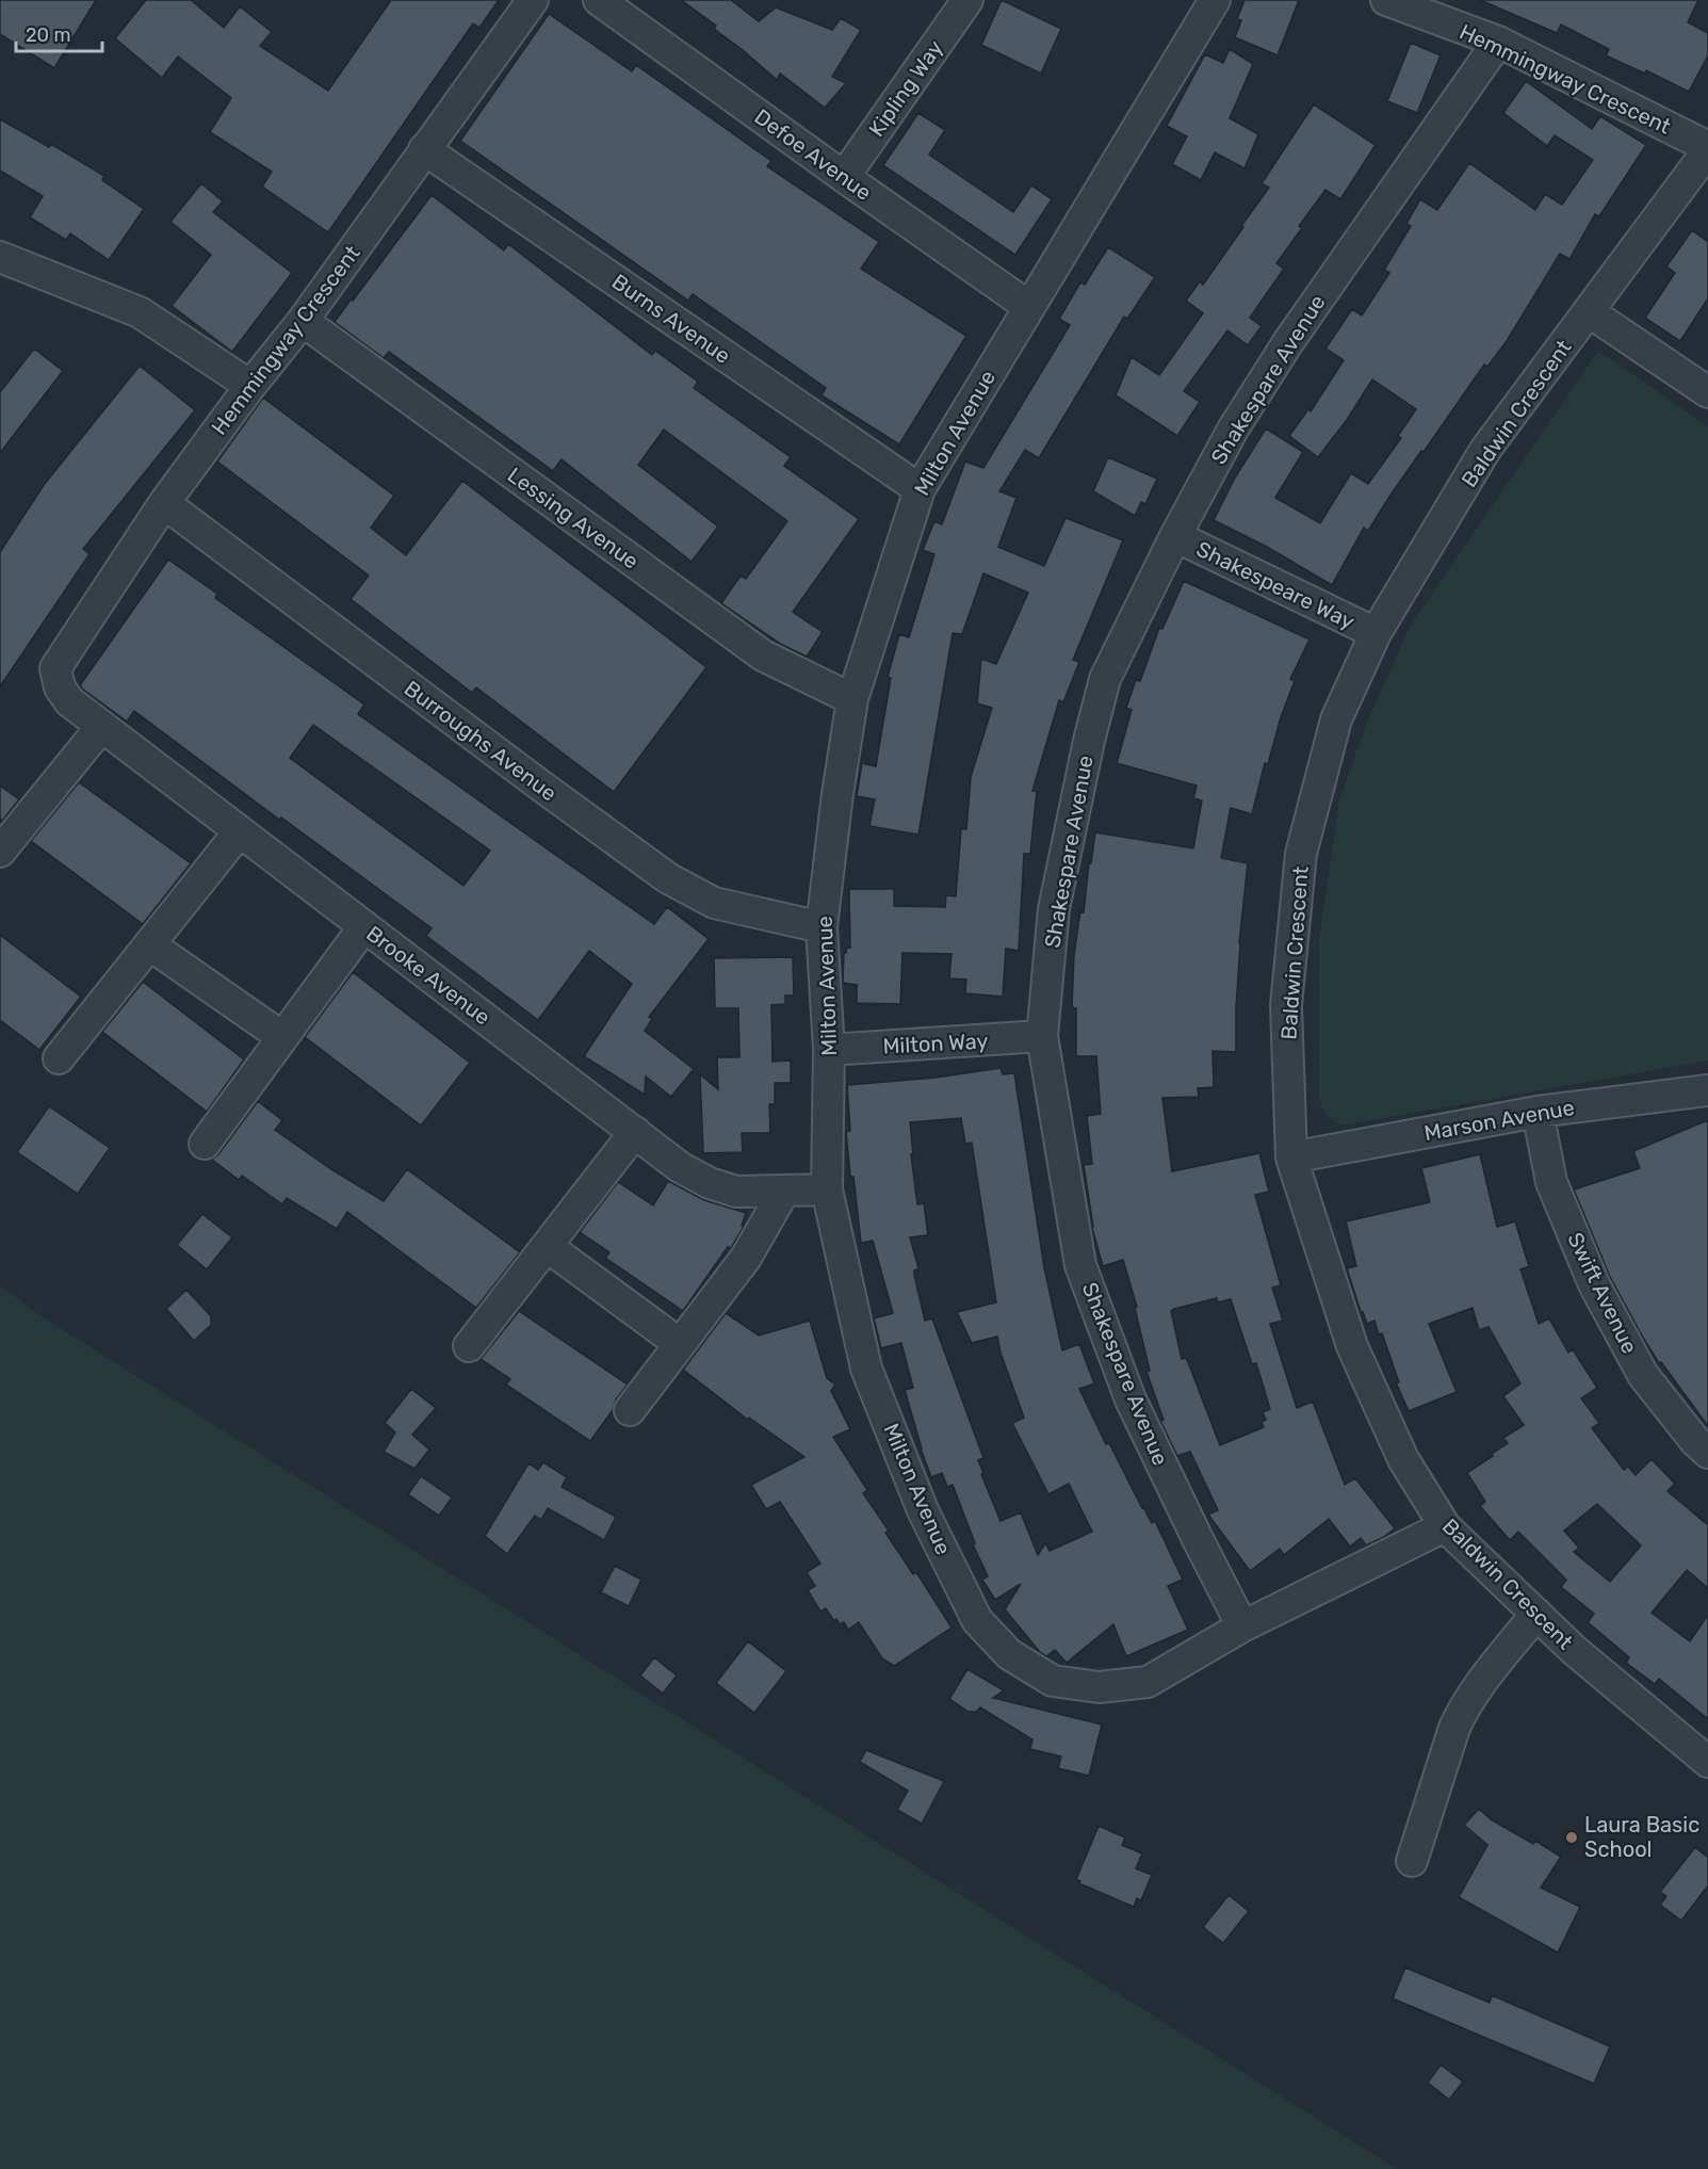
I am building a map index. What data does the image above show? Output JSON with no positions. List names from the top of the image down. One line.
{"streets":{"street":["Hemmingway Crescent","Kipling Way","Defoe Avenue","Burns Avenue","Shakespare Avenue","Baldwin Crescent","Milton Avenue","Lessing Avenue","Shakespeare Way","Burroughs Avenue","Brooke Avenue","Milton Way","Marson Avenue","Swift Avenue"]},"crossings":[["Hemmingway Crescent","Burns Avenue"],["Hemmingway Crescent","Shakespare Avenue"],["Hemmingway Crescent","Baldwin Crescent"],["Hemmingway Crescent","Lessing Avenue"],["Hemmingway Crescent","Burroughs Avenue"],["Hemmingway Crescent","Brooke Avenue"],["Kipling Way","Defoe Avenue"],["Defoe Avenue","Milton Avenue"],["Burns Avenue","Milton Avenue"],["Shakespare Avenue","Milton Avenue"],["Shakespare Avenue","Shakespeare Way"],["Shakespare Avenue","Milton Way"],["Baldwin Crescent","Shakespeare Way"],["Baldwin Crescent","Marson Avenue"],["Milton Avenue","Lessing Avenue"],["Milton Avenue","Burroughs Avenue"],["Milton Avenue","Brooke Avenue"],["Milton Avenue","Milton Way"],["Marson Avenue","Swift Avenue"]],"places":["Laura Basic School"],"scale_bar":"20 m"}
